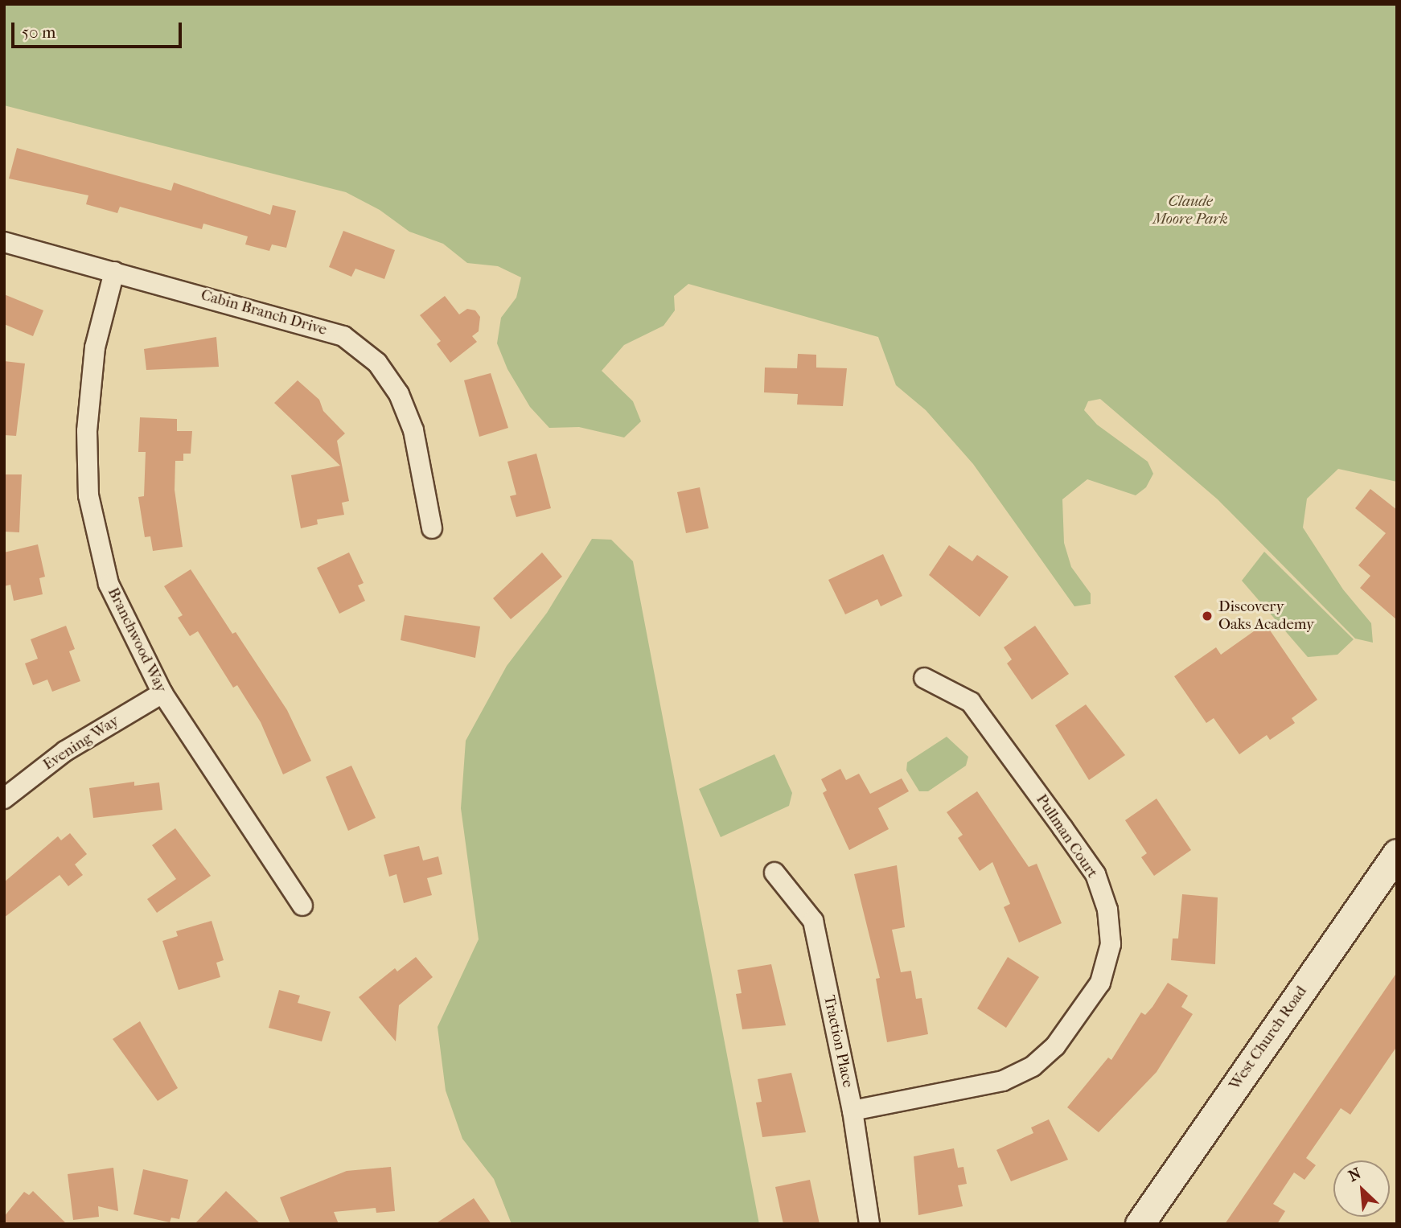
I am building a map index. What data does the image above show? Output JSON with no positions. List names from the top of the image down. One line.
{"streets":{"main road":["West Church Road"],"street":["Cabin Branch Drive","Branchwood Way","Evening Way","Pullman Court","Traction Place"]},"crossings":[["Cabin Branch Drive","Branchwood Way"],["Branchwood Way","Evening Way"],["Pullman Court","Traction Place"]],"parks":["Claude Moore Park"],"places":["Discovery Oaks Academy"],"scale_bar":"50 m","north":"top left"}
